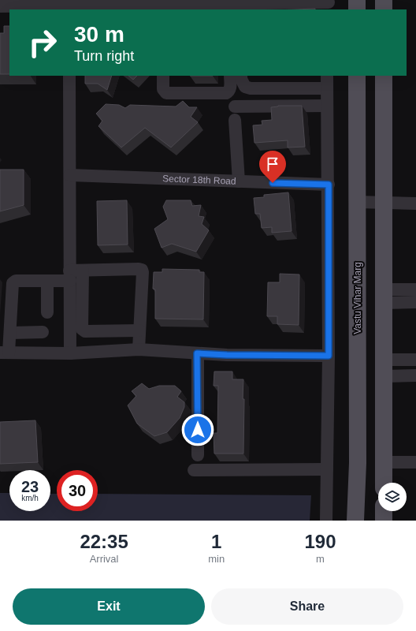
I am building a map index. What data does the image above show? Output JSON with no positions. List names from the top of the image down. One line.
{"streets":{"main road":["Vastu Vihar Marg"],"street":["Sector 18th Road"]},"page":{"turn":["30 m","Turn right"],"speed":"23 km/h","limit":"30","eta":["22:35","Arrival","1","min","190","m"],"buttons":["Exit","Share"]}}
